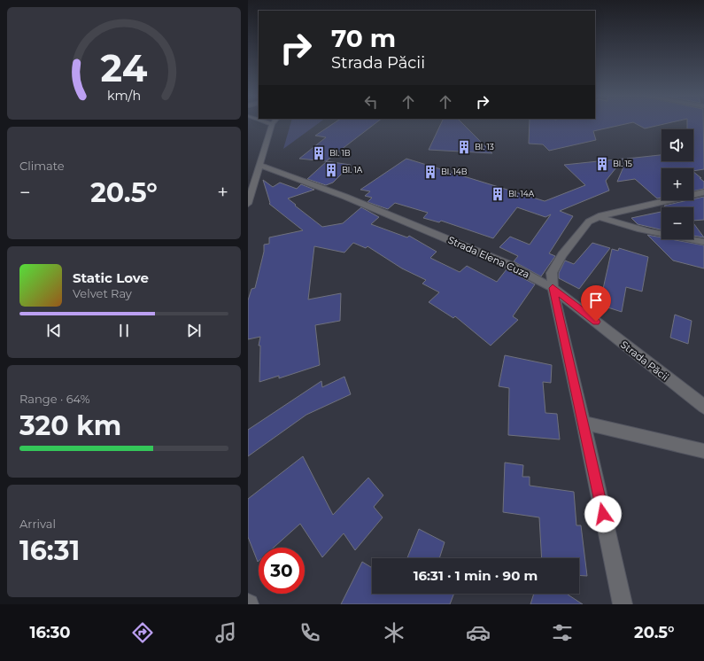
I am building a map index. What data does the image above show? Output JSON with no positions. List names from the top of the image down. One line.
{"streets":{"street":["Strada Elena Cuza","Strada Păcii"]},"crossings":[["Strada Elena Cuza","Strada Păcii"]],"places":{"building":["Bl. 13","Bl. 1B","Bl. 15","Bl. 1A","Bl. 14B","Bl. 14A"]},"page":{"turn":["70 m","Strada Păcii"],"tile":["Climate",["Range · 64%","320 km"],["Arrival","16:31"]],"map_buttons":["+","−"],"heat":["−","20.5°","+"],"song":["Static Love","Velvet Ray"],"limit":"30","trip":"16:31 · 1 min · 90 m","tabs":["16:30","20.5°"],"gauge":["24","km/h"]}}
